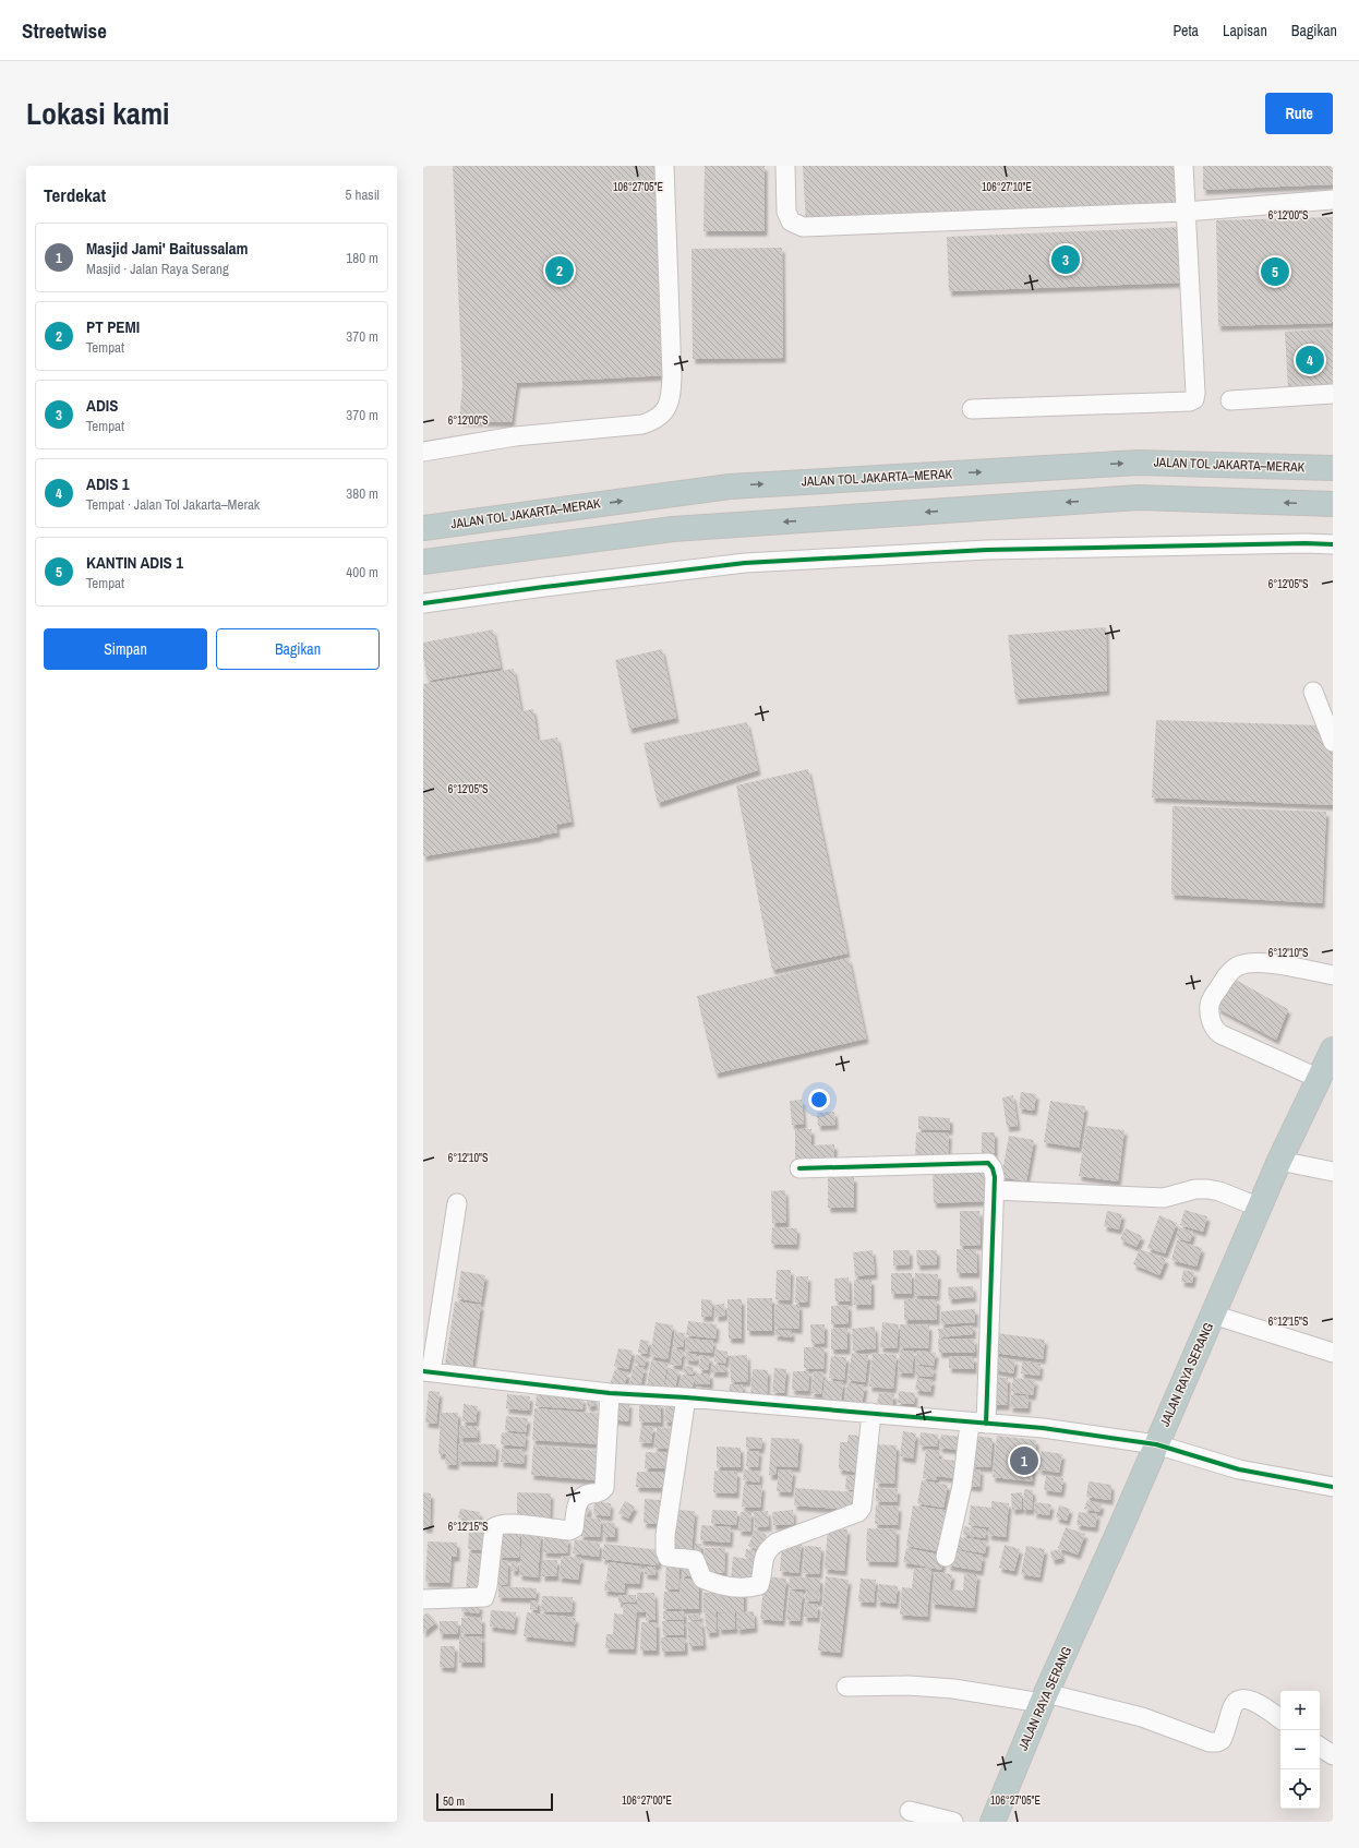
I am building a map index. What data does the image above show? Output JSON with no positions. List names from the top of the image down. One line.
{"streets":{"highway":["JALAN TOL JAKARTA–MERAK","JALAN RAYA SERANG"]},"scale_bar":"50 m","page":{"header":"Streetwise","nav":["Peta","Lapisan","Bagikan"],"title":"Lokasi kami","buttons":["Rute",["Simpan","Bagikan"]],"heading":["Terdekat","5 hasil"],"list":[{"mark":"1","name":"Masjid Jami' Baitussalam","note":"Masjid · Jalan Raya Serang","value":"180 m"},{"mark":"2","name":"PT PEMI","note":"Tempat","value":"370 m"},{"mark":"3","name":"ADIS","note":"Tempat","value":"370 m"},{"mark":"4","name":"ADIS 1","note":"Tempat · Jalan Tol Jakarta–Merak","value":"380 m"},{"mark":"5","name":"KANTIN ADIS 1","note":"Tempat","value":"400 m"}],"pins":["3","2","5","4","1"],"map_buttons":["+","−"],"scale":"50 m"},"coordinates":["106°27'05\"E","106°27'10\"E","6°12'00\"S","6°12'05\"S","6°12'10\"S","6°12'15\"S","106°27'00\"E"]}
